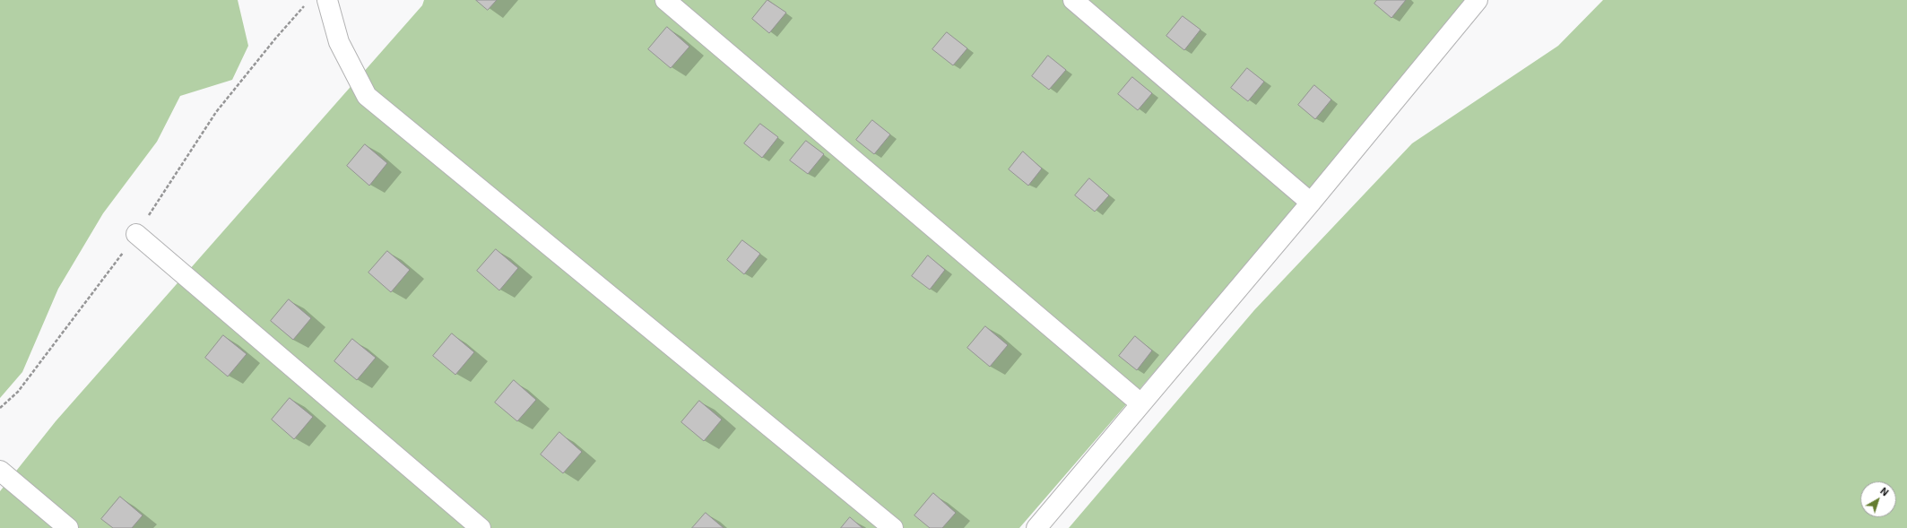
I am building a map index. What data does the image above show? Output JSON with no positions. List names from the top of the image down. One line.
{"north":"top right"}
